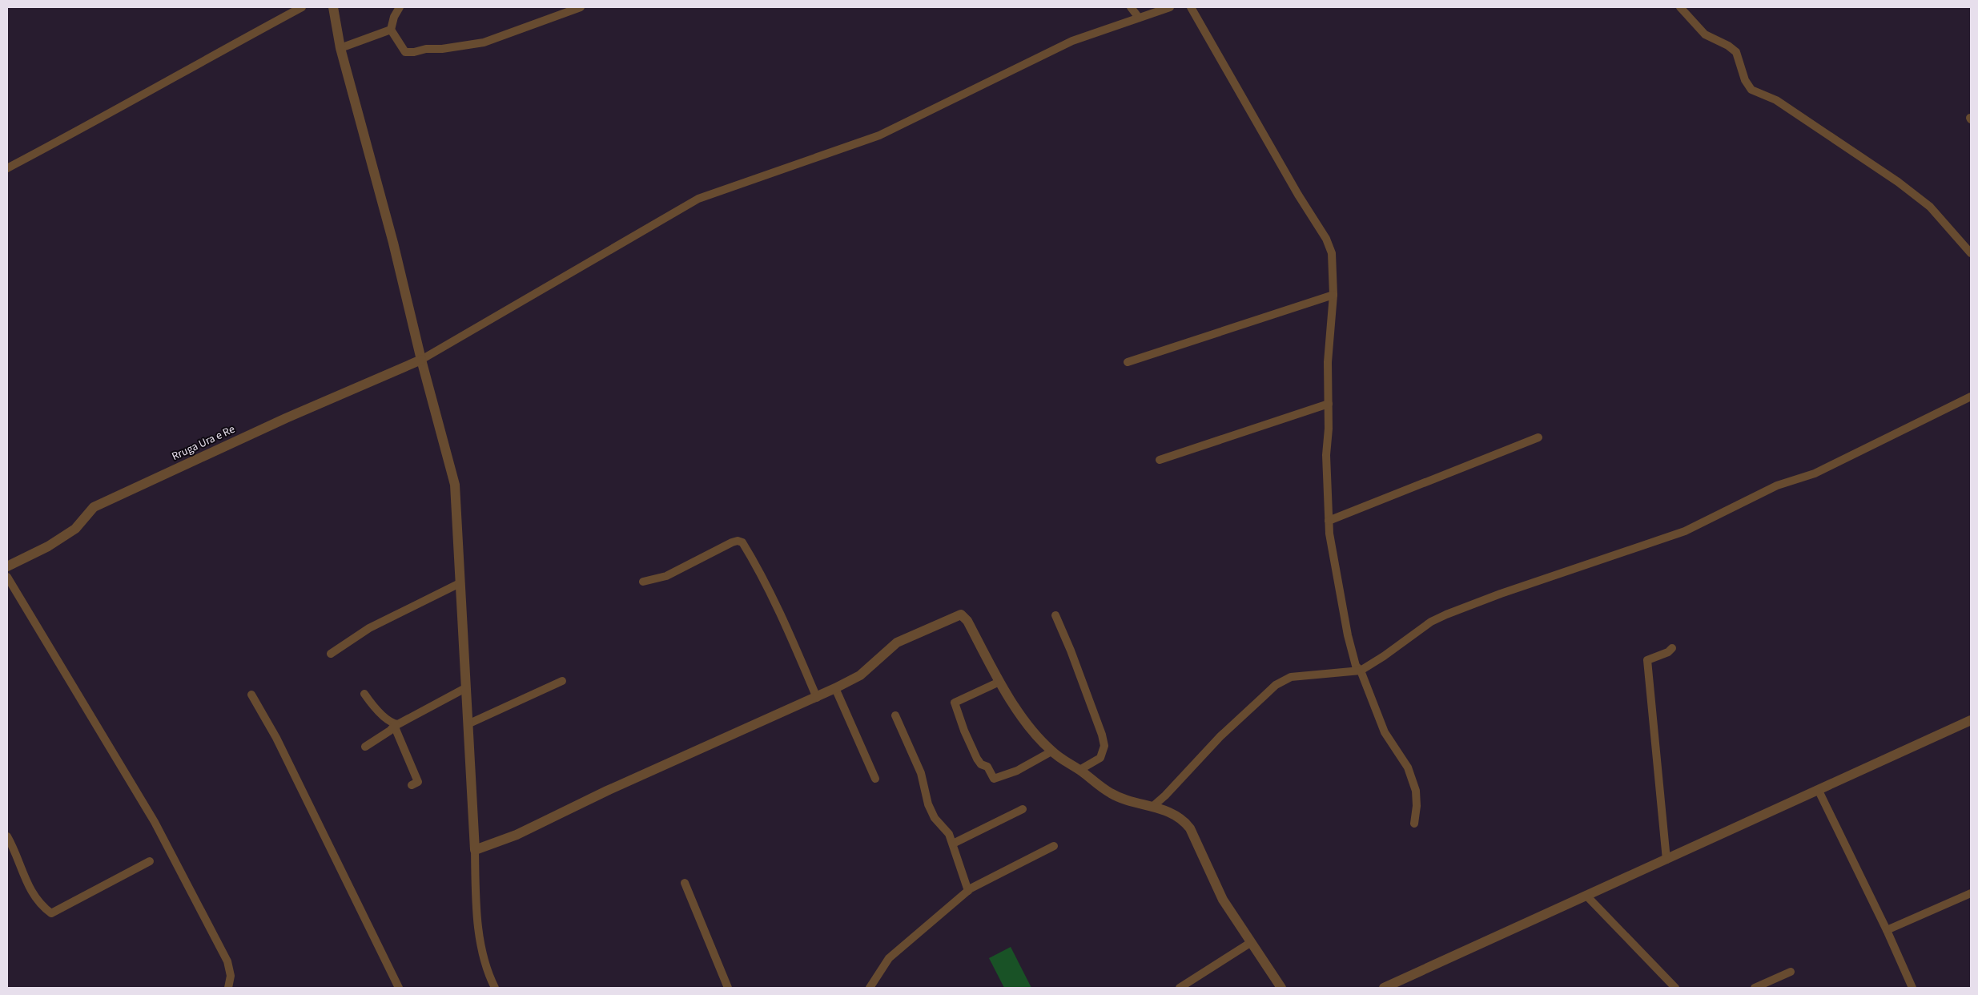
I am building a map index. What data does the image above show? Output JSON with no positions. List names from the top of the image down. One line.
{"streets":{"street":["Rruga Ura e Re"]}}
